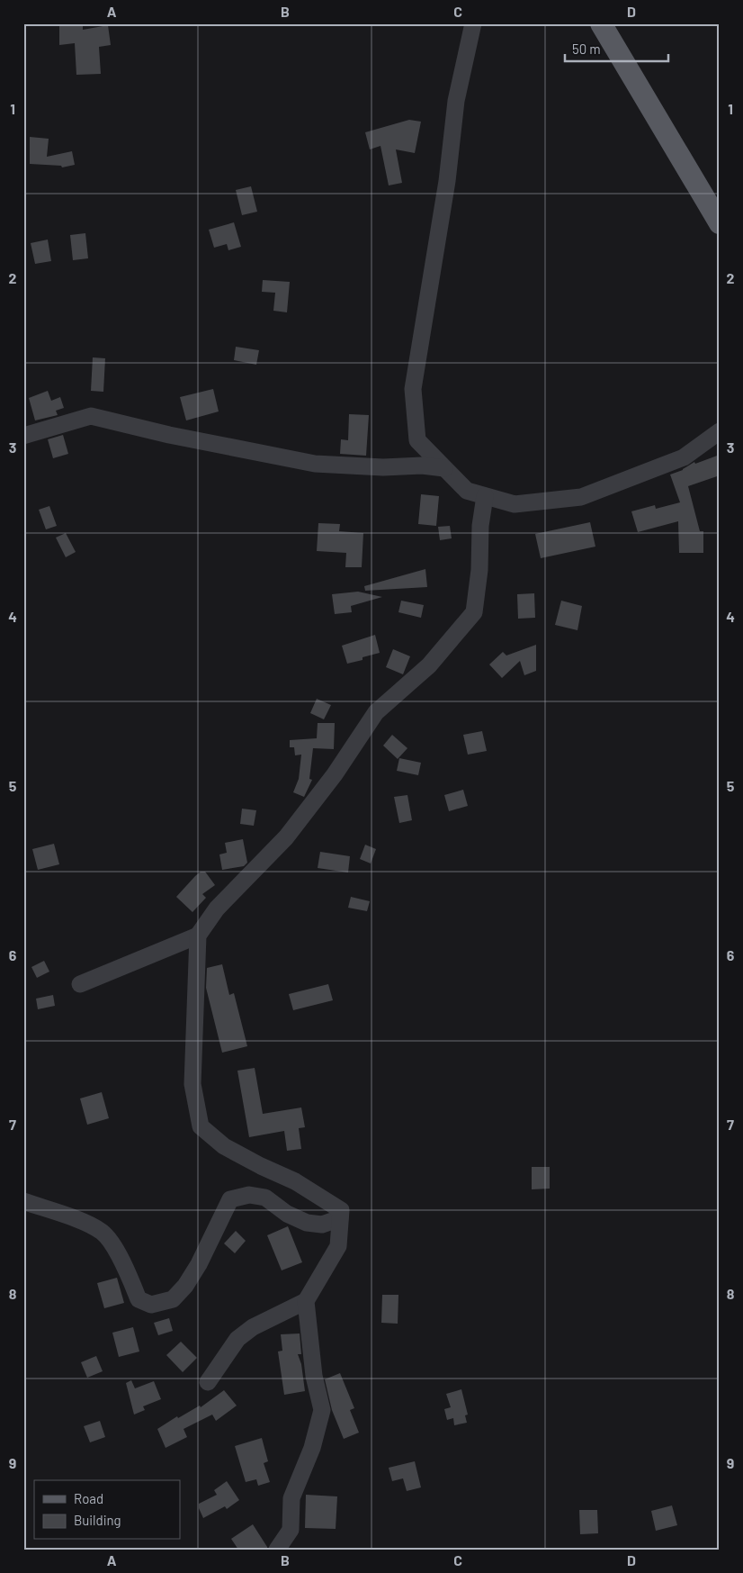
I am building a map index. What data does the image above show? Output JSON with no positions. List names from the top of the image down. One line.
{"legend":["Road","Building"],"scale_bar":"50 m","grid":{"columns":["A","B","C","D"],"rows":["1","2","3","4","5","6","7","8","9"]}}
